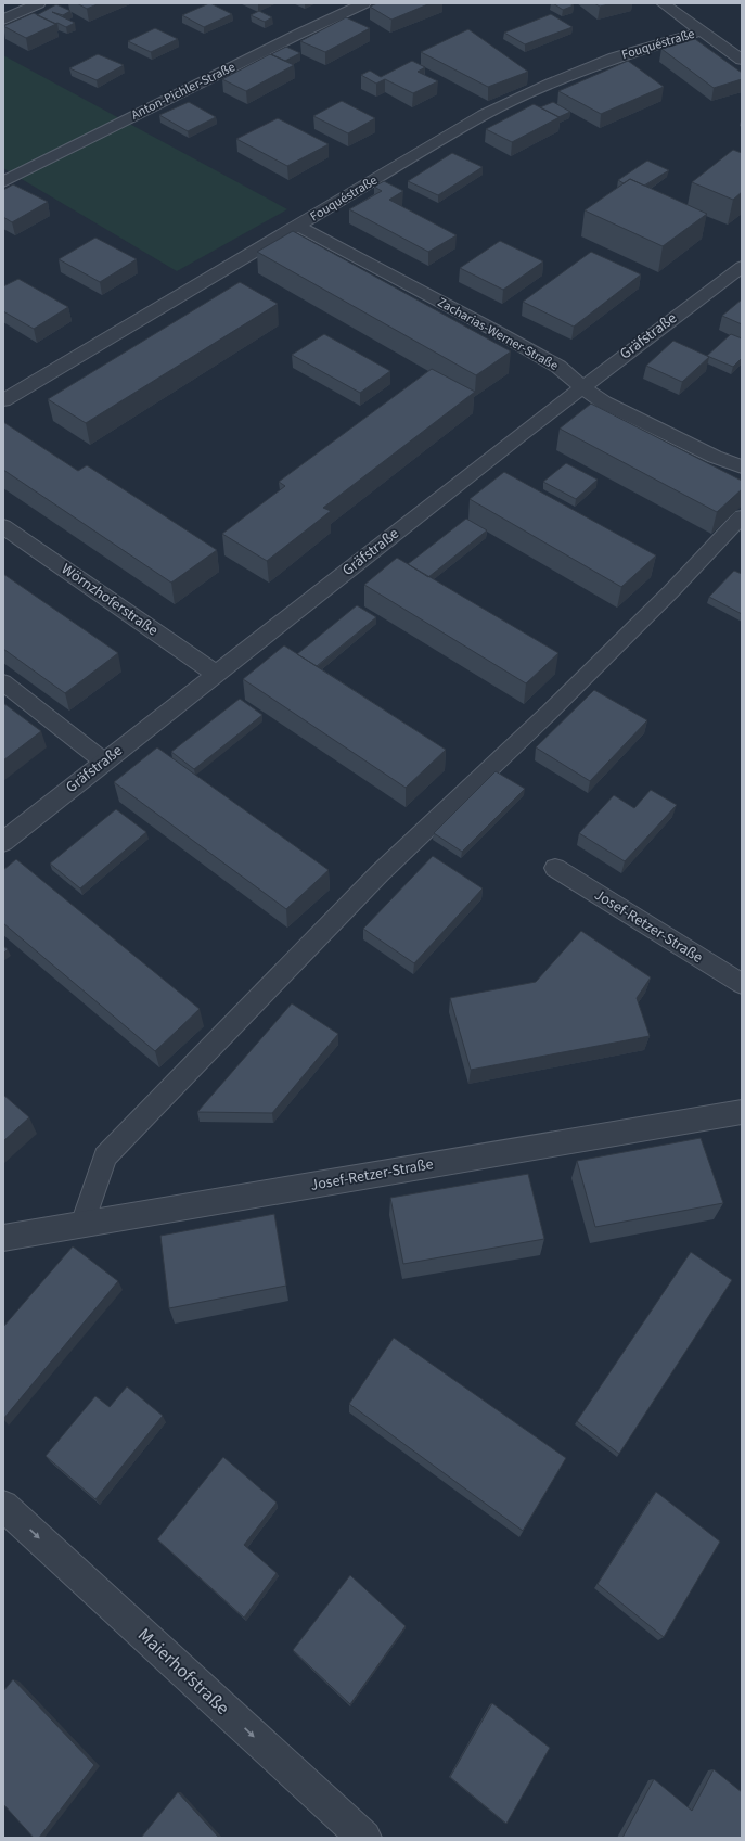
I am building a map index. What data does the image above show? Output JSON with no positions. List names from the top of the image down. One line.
{"streets":{"street":["Fouquéstraße","Anton-Pichler-Straße","Zacharias-Werner-Straße","Gräfstraße","Wörnzhoferstraße","Josef-Retzer-Straße","Maierhofstraße"]},"crossings":[["Fouquéstraße","Zacharias-Werner-Straße"],["Zacharias-Werner-Straße","Gräfstraße"],["Gräfstraße","Wörnzhoferstraße"]],"one_way":["Maierhofstraße"]}
